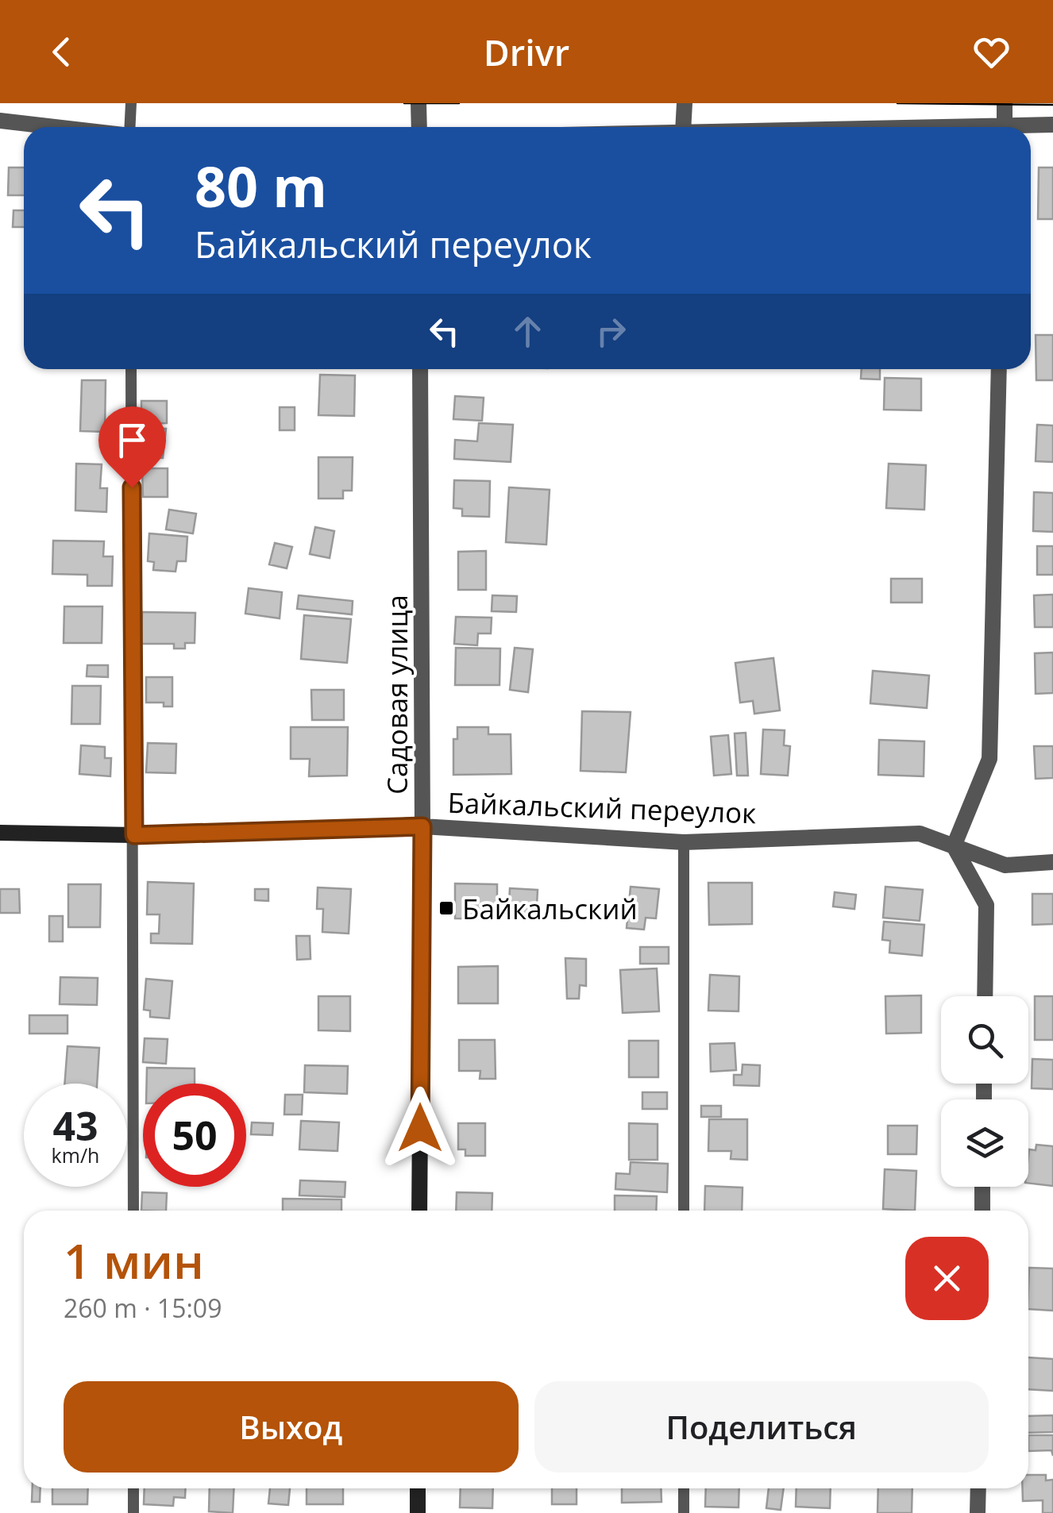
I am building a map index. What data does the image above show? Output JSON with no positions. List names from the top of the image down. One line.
{"streets":{"main road":["Садовая улица","Байкальский переулок"]},"crossings":[["Садовая улица","Байкальский переулок"]],"places":{"transit":["Байкальский"]},"page":{"header":"Drivr","turn":["80 m","Байкальский переулок"],"speed":"43 km/h","limit":"50","heading":["1 мин","260 m · 15:09"],"buttons":["Выход","Поделиться"]}}
